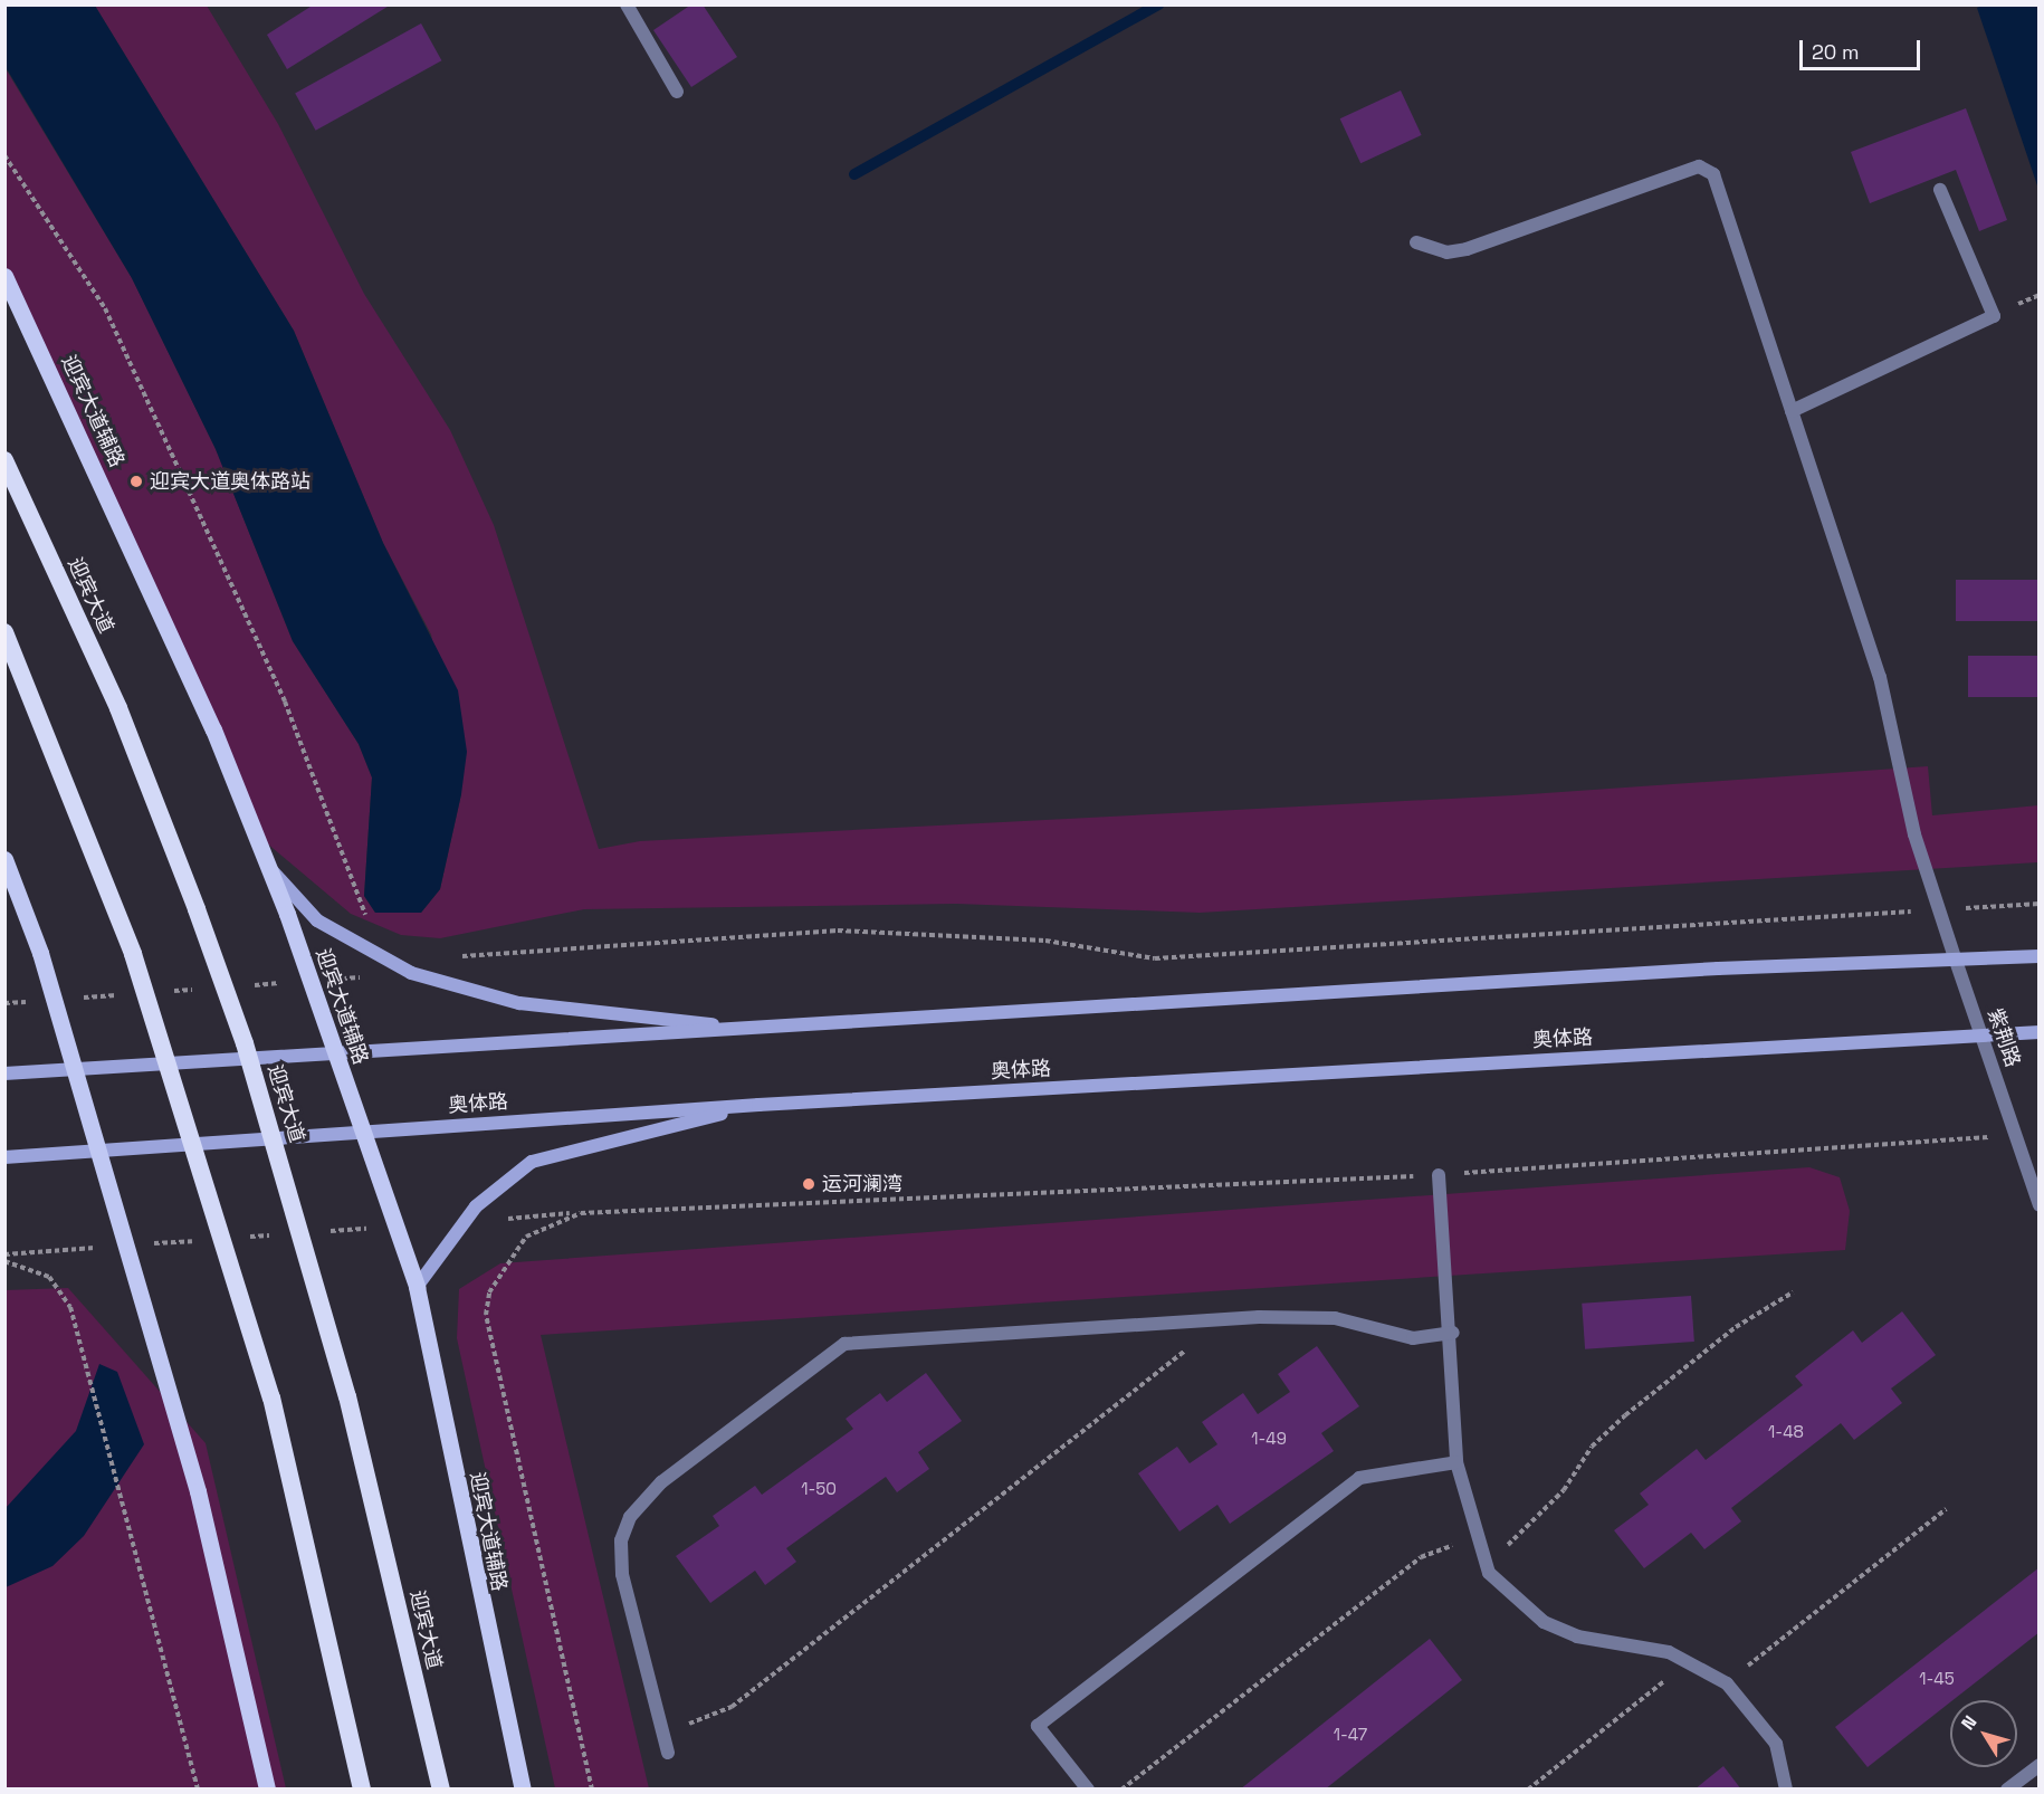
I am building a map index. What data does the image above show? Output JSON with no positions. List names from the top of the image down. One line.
{"streets":{"highway":["迎宾大道"],"main road":["迎宾大道辅路","奥体路"],"street":["紫荆路"]},"crossings":[["迎宾大道辅路","奥体路"],["紫荆路","奥体路"]],"places":["迎宾大道奥体路站","运河澜湾"],"house_numbers":["1-48","1-49","1-50","1-45","1-47"],"scale_bar":"20 m","north":"top left"}
